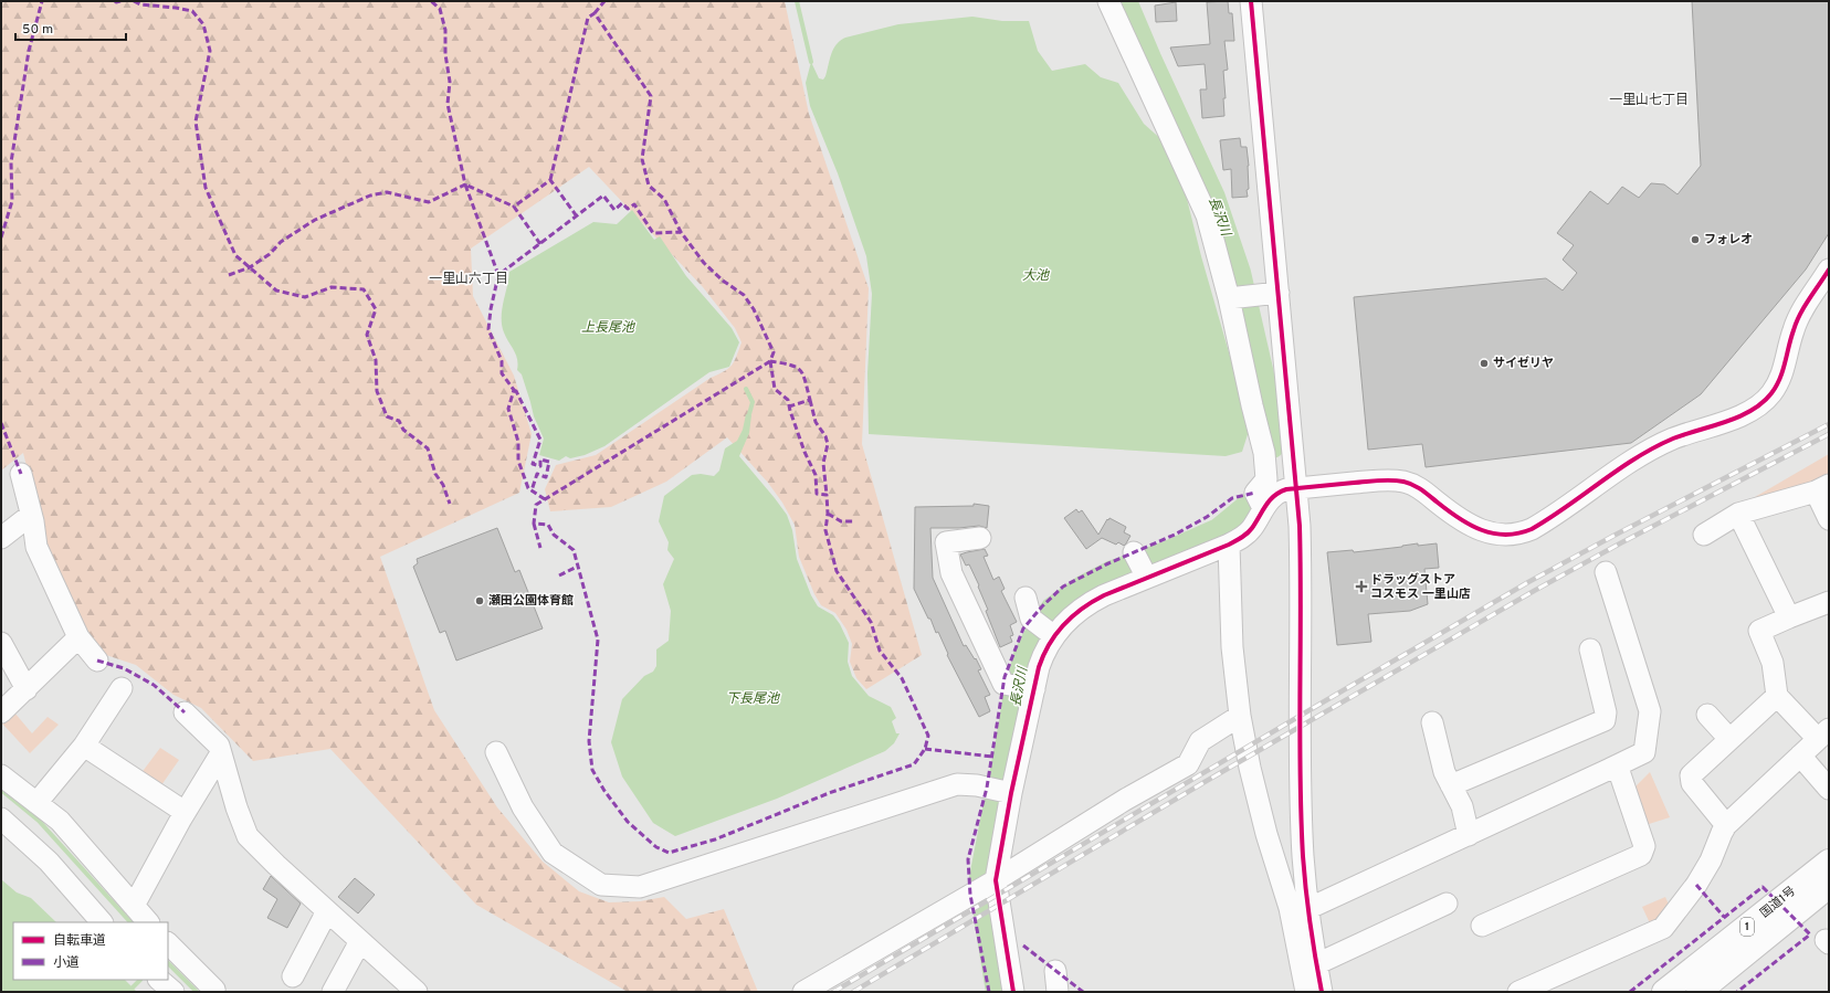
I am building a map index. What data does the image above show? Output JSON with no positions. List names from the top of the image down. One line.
{"streets":{"highway":["国道1号","1"]},"districts":["一里山七丁目","一里山六丁目"],"water":["長沢川","大池","上長尾池","下長尾池"],"places":{"other":["フォレオ","サイゼリヤ","瀬田公園体育館"],"health":["ドラッグストア コスモス 一里山店"]},"legend":["自転車道","小道"],"scale_bar":"50 m"}
